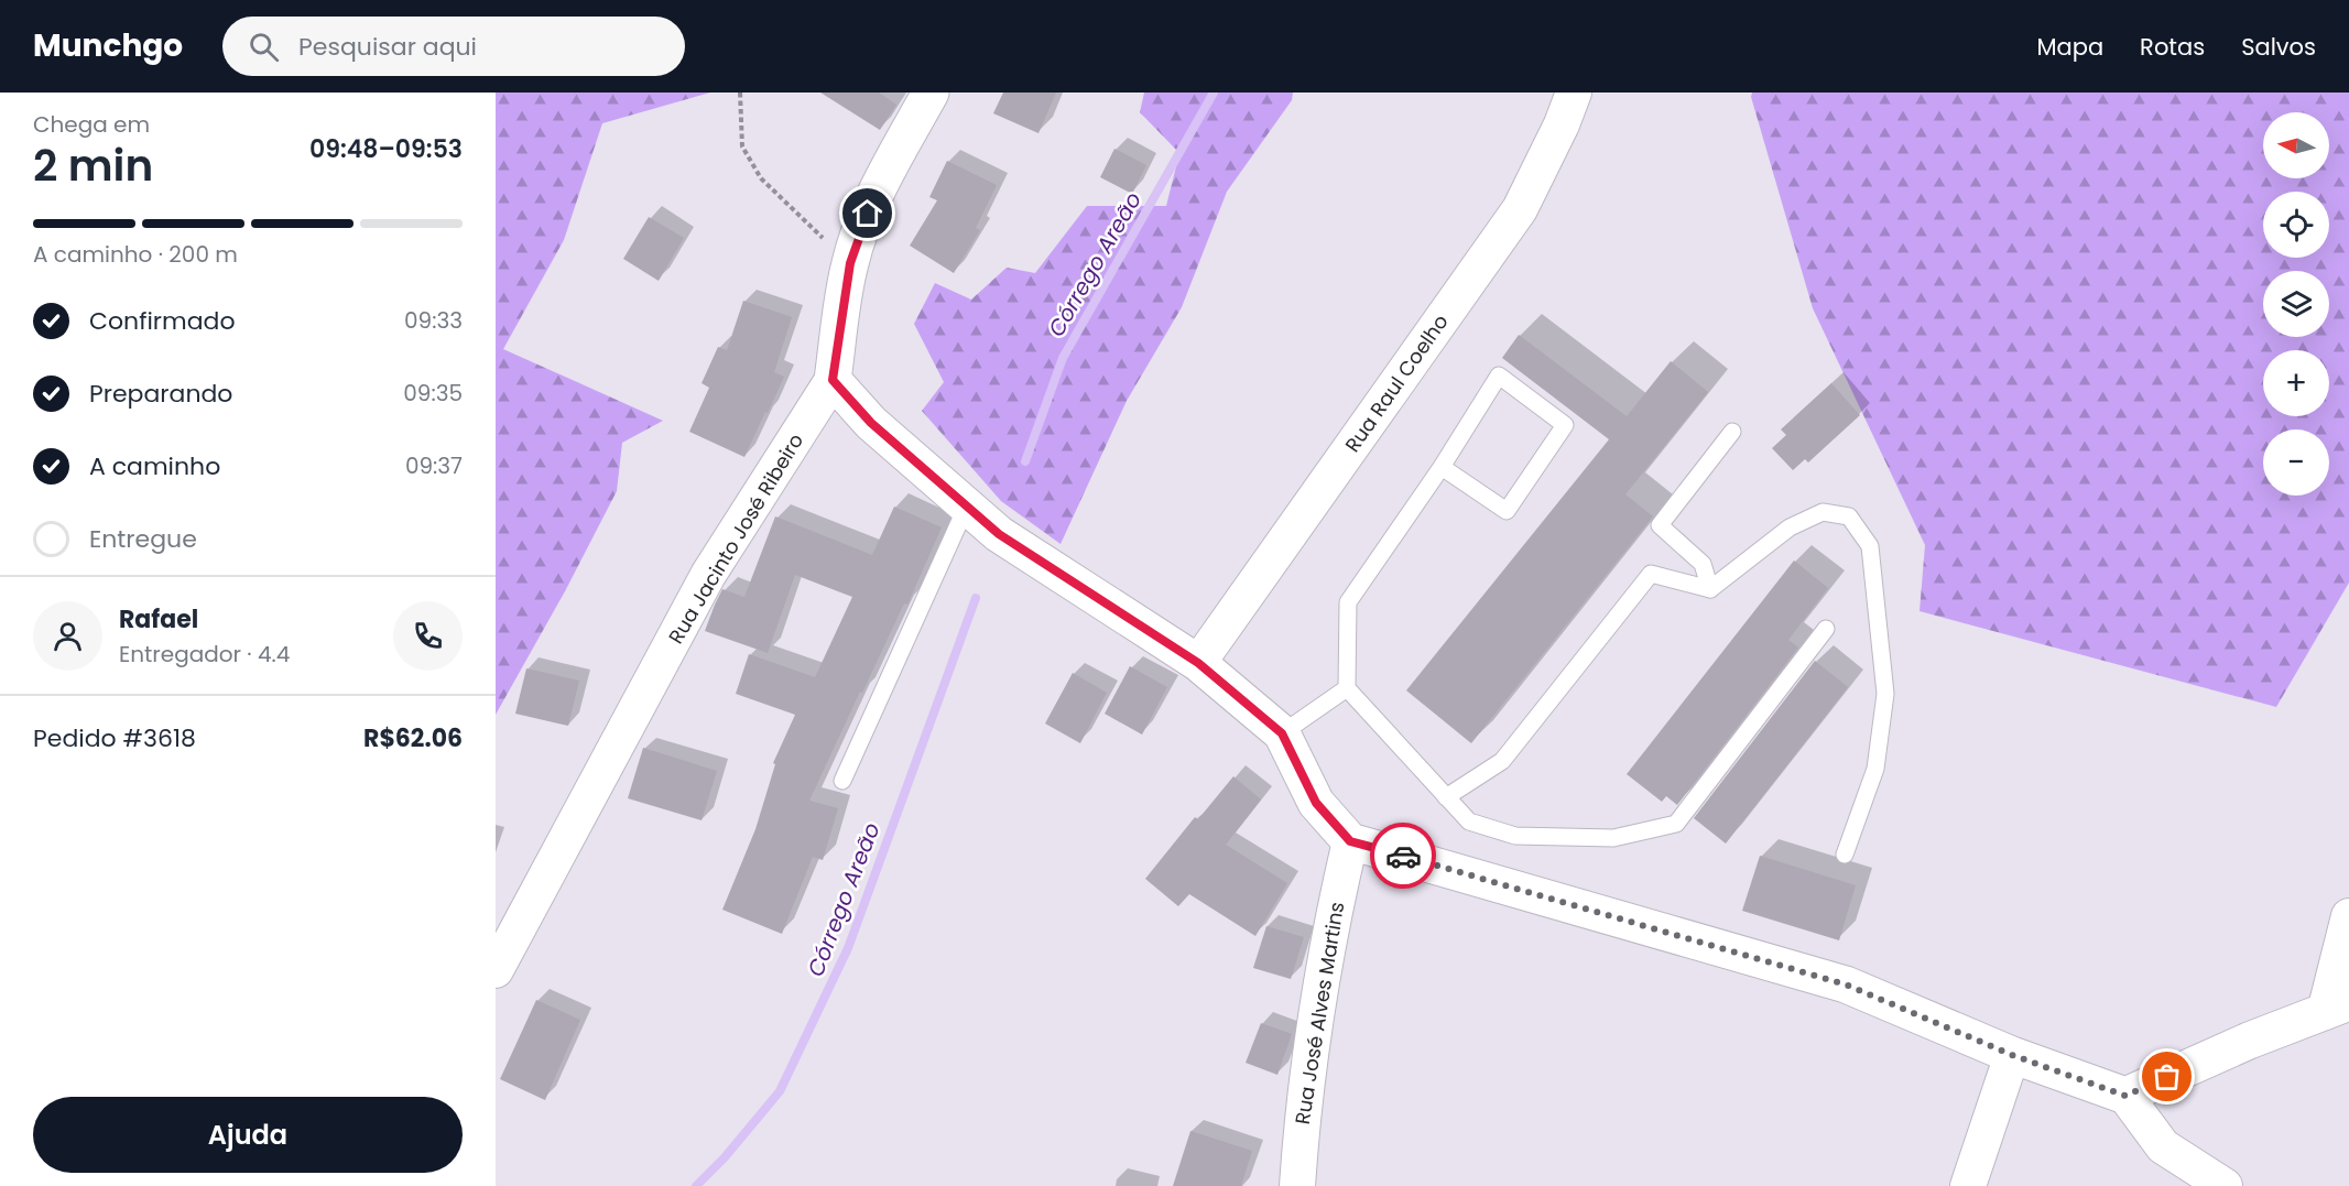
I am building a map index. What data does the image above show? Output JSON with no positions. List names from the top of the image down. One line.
{"streets":{"street":["Rua Raul Coelho","Rua Jacinto José Ribeiro","Rua José Alves Martins"]},"water":["Córrego Areão"],"north":"left","page":{"header":"Munchgo","search":"Pesquisar aqui","nav":["Mapa","Rotas","Salvos"],"heading":["2 min","Chega em","09:48–09:53"],"panel":["Rafael","Entregador · 4.4","Pedido #3618","R$62.06"],"map_buttons":["+","−"],"bar":"A caminho · 200 m","list":[["Confirmado","09:33"],["Preparando","09:35"],["A caminho","09:37"],"Entregue"],"buttons":"Ajuda"}}
